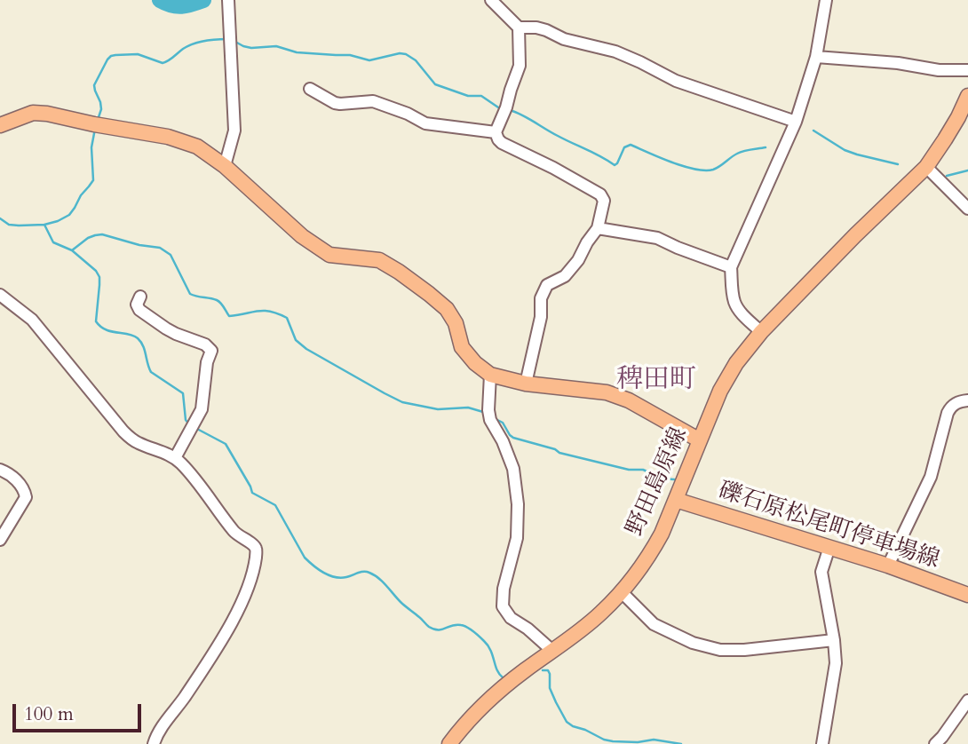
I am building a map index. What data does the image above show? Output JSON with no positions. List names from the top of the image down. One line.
{"streets":{"main road":["野田島原線","礫石原松尾町停車場線"]},"crossings":[["野田島原線","礫石原松尾町停車場線"]],"districts":["稗田町"],"scale_bar":"100 m"}
